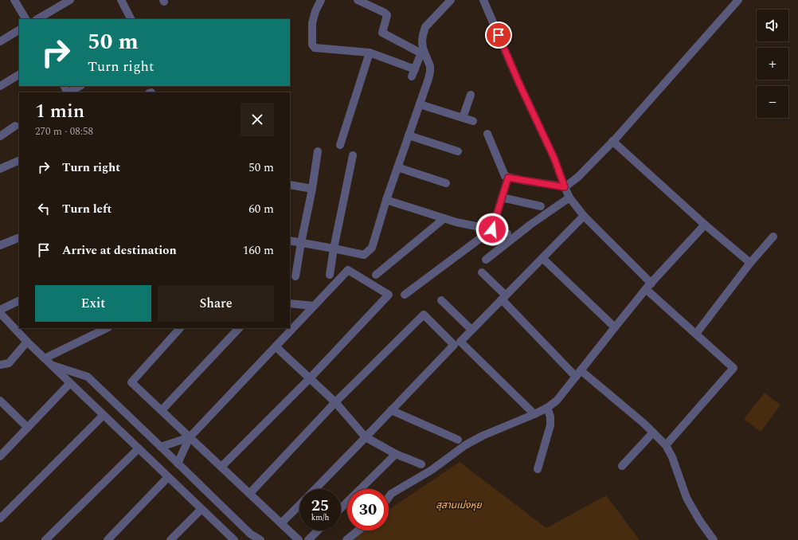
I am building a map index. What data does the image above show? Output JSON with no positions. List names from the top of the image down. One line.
{"parks":["สุสานเม่งหุย"],"page":{"map_buttons":["+","−"],"turn":["50 m","Turn right"],"heading":["1 min","270 m · 08:58"],"list":[{"name":"Turn right","value":"50 m"},{"name":"Turn left","value":"60 m"},{"name":"Arrive at destination","value":"160 m"}],"buttons":["Exit","Share"],"speed":"25 km/h","limit":"30"}}
